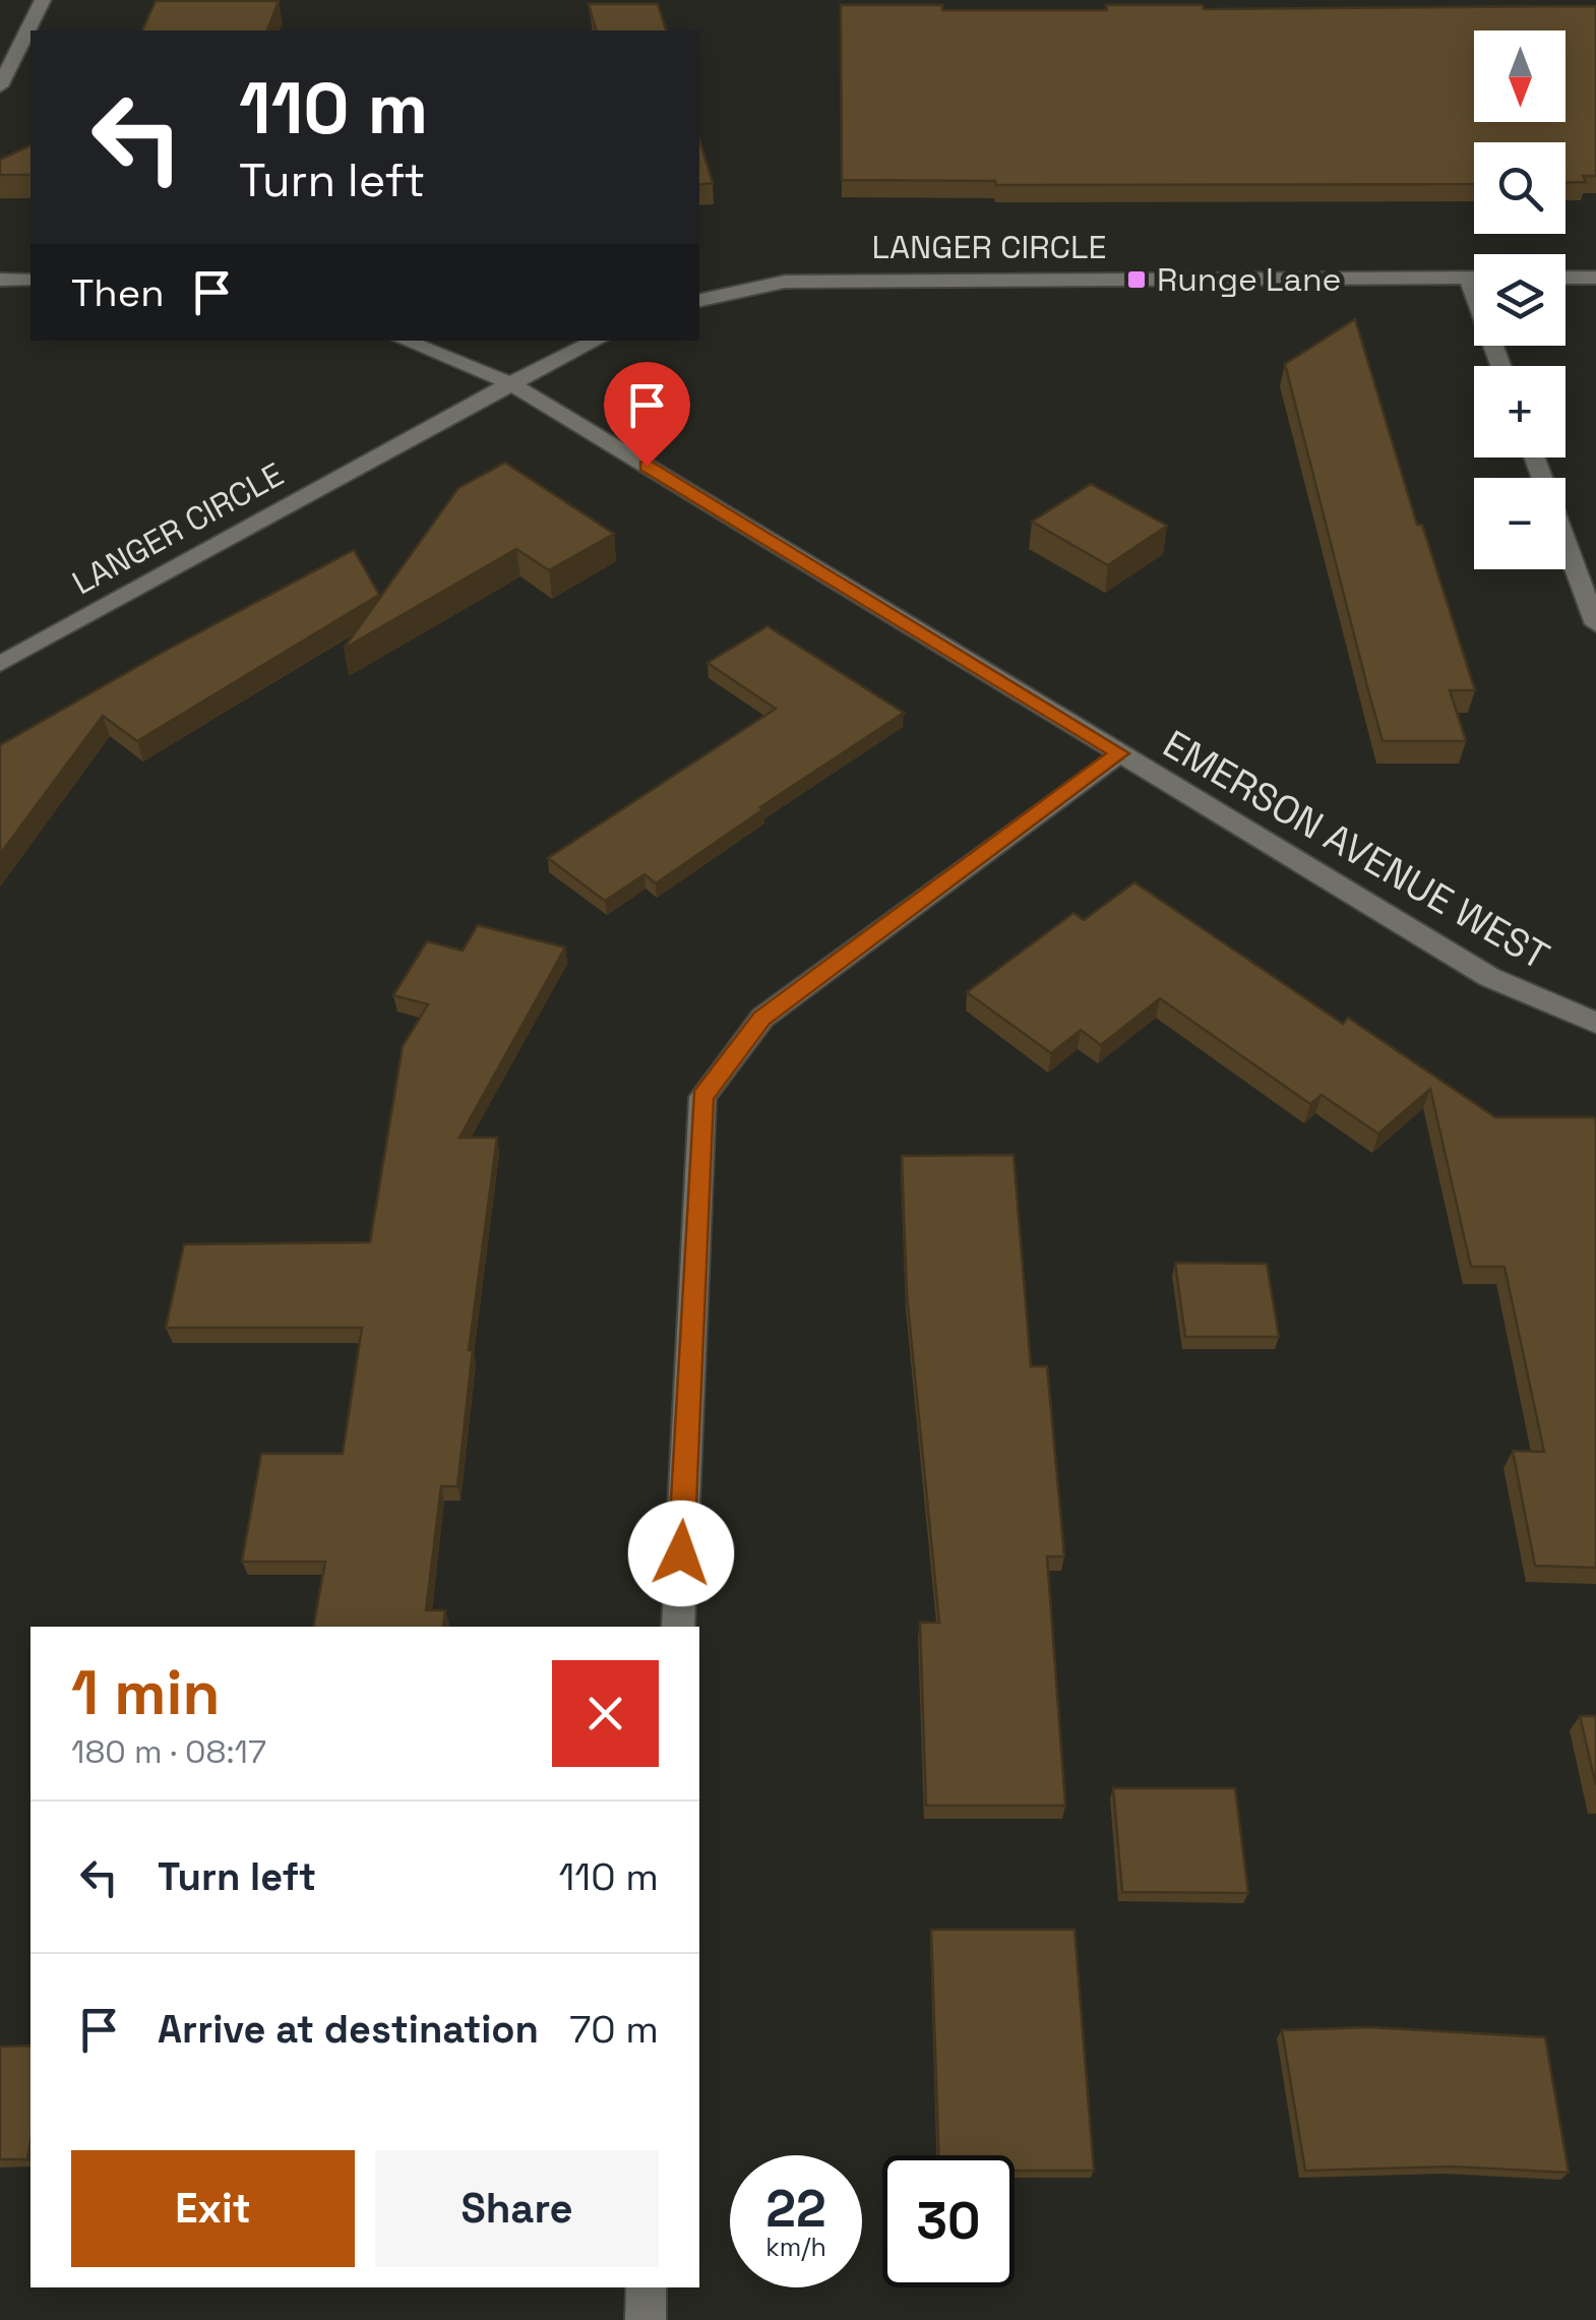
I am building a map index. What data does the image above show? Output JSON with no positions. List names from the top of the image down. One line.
{"streets":{"street":["LANGER CIRCLE","EMERSON AVENUE WEST"]},"crossings":[["LANGER CIRCLE","EMERSON AVENUE WEST"]],"places":{"transit":["Runge Lane"]},"north":"bottom","page":{"map_buttons":["+","−"],"turn":["110 m","Turn left"],"then":"Then","heading":["1 min","180 m · 08:17"],"list":[{"name":"Turn left","value":"110 m"},{"name":"Arrive at destination","value":"70 m"}],"buttons":["Exit","Share"],"speed":"22 km/h","limit":"30"}}
